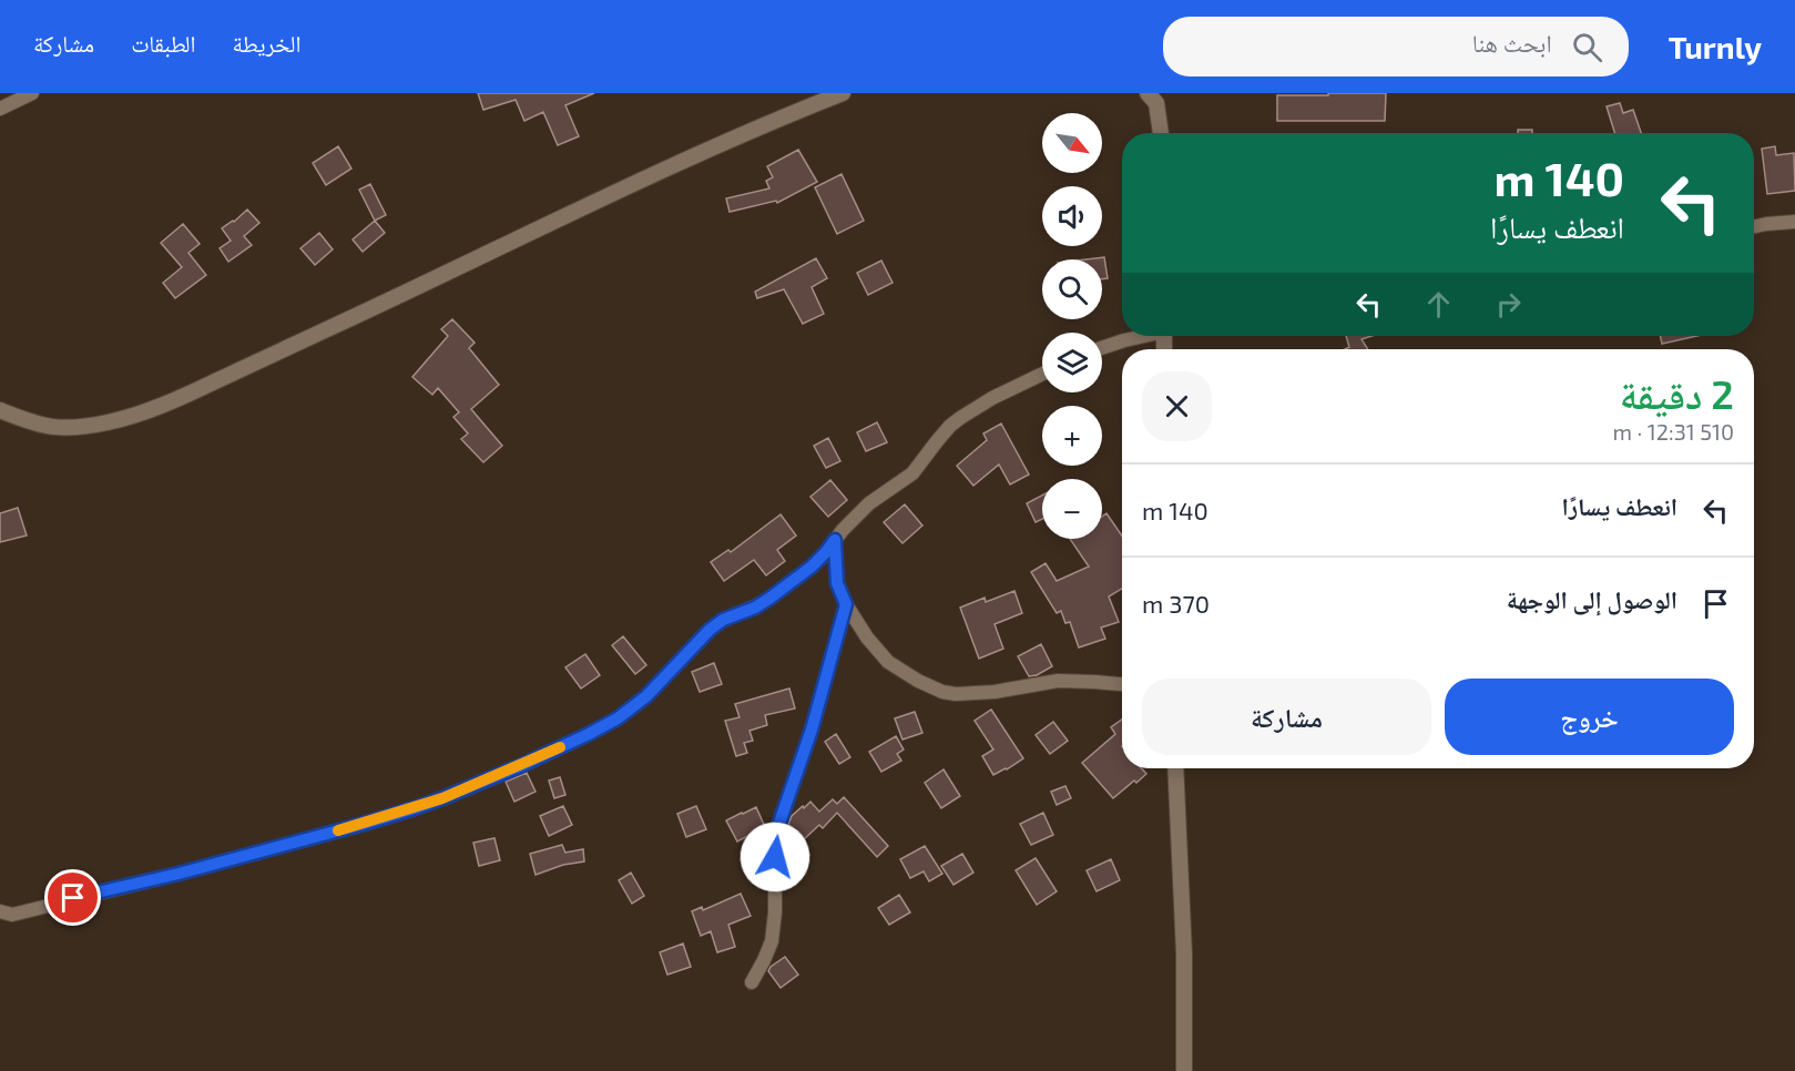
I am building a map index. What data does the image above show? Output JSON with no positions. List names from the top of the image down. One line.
{"north":"bottom right","page":{"header":"Turnly","search":"ابحث هنا","nav":["الخريطة","الطبقات","مشاركة"],"map_buttons":["+","−"],"turn":["140 m","انعطف يسارًا"],"heading":["2 دقيقة","510 m · 12:31"],"list":[{"name":"انعطف يسارًا","value":"140 m"},{"name":"الوصول إلى الوجهة","value":"370 m"}],"buttons":["خروج","مشاركة"]}}
